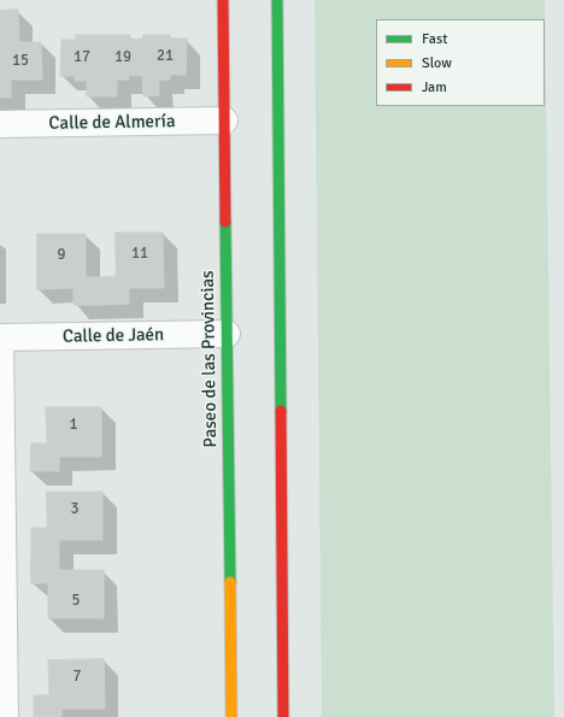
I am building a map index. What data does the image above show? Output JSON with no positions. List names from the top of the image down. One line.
{"streets":{"street":["Calle de Almería","Calle de Jaén","Paseo de las Provincias"]},"crossings":[["Calle de Almería","Paseo de las Provincias"],["Calle de Jaén","Paseo de las Provincias"]],"house_numbers":["21","17","19","15","11","9","1","3","5","7"],"legend":["Fast","Slow","Jam"]}
